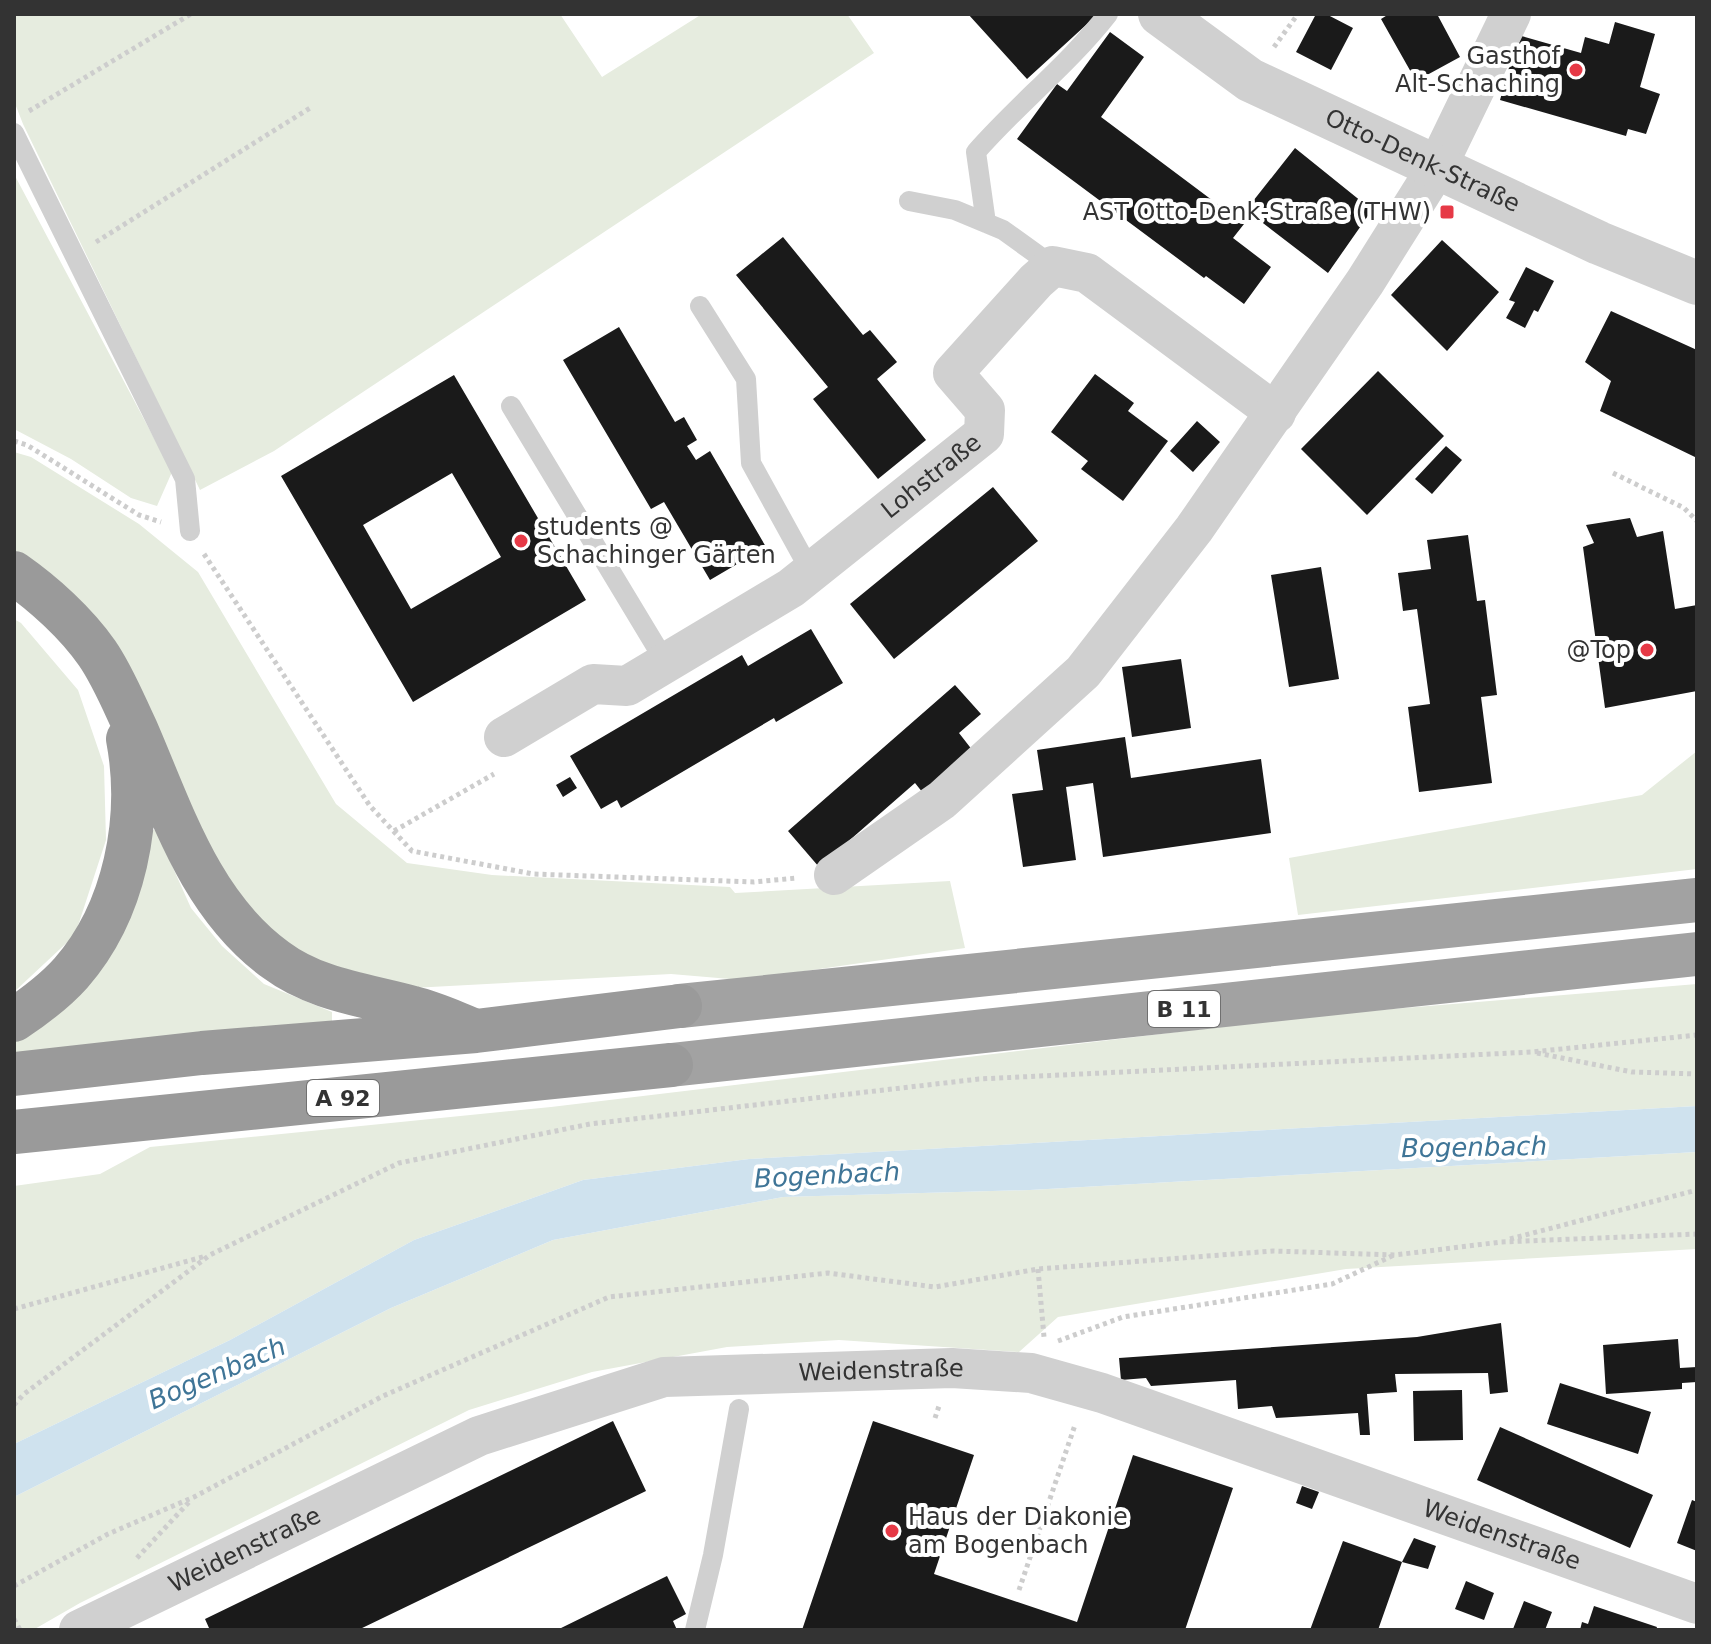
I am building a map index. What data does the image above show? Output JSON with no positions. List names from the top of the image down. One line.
{"streets":{"highway":["B 11","A 92"],"street":["Otto-Denk-Straße","Lohstraße","Weidenstraße"]},"crossings":[["B 11","A 92"]],"water":["Bogenbach"],"places":{"other":["Gasthof Alt-Schaching","students @ Schachinger Gärten","@Top","Haus der Diakonie am Bogenbach"],"transit":["AST Otto-Denk-Straße (THW)"]}}
